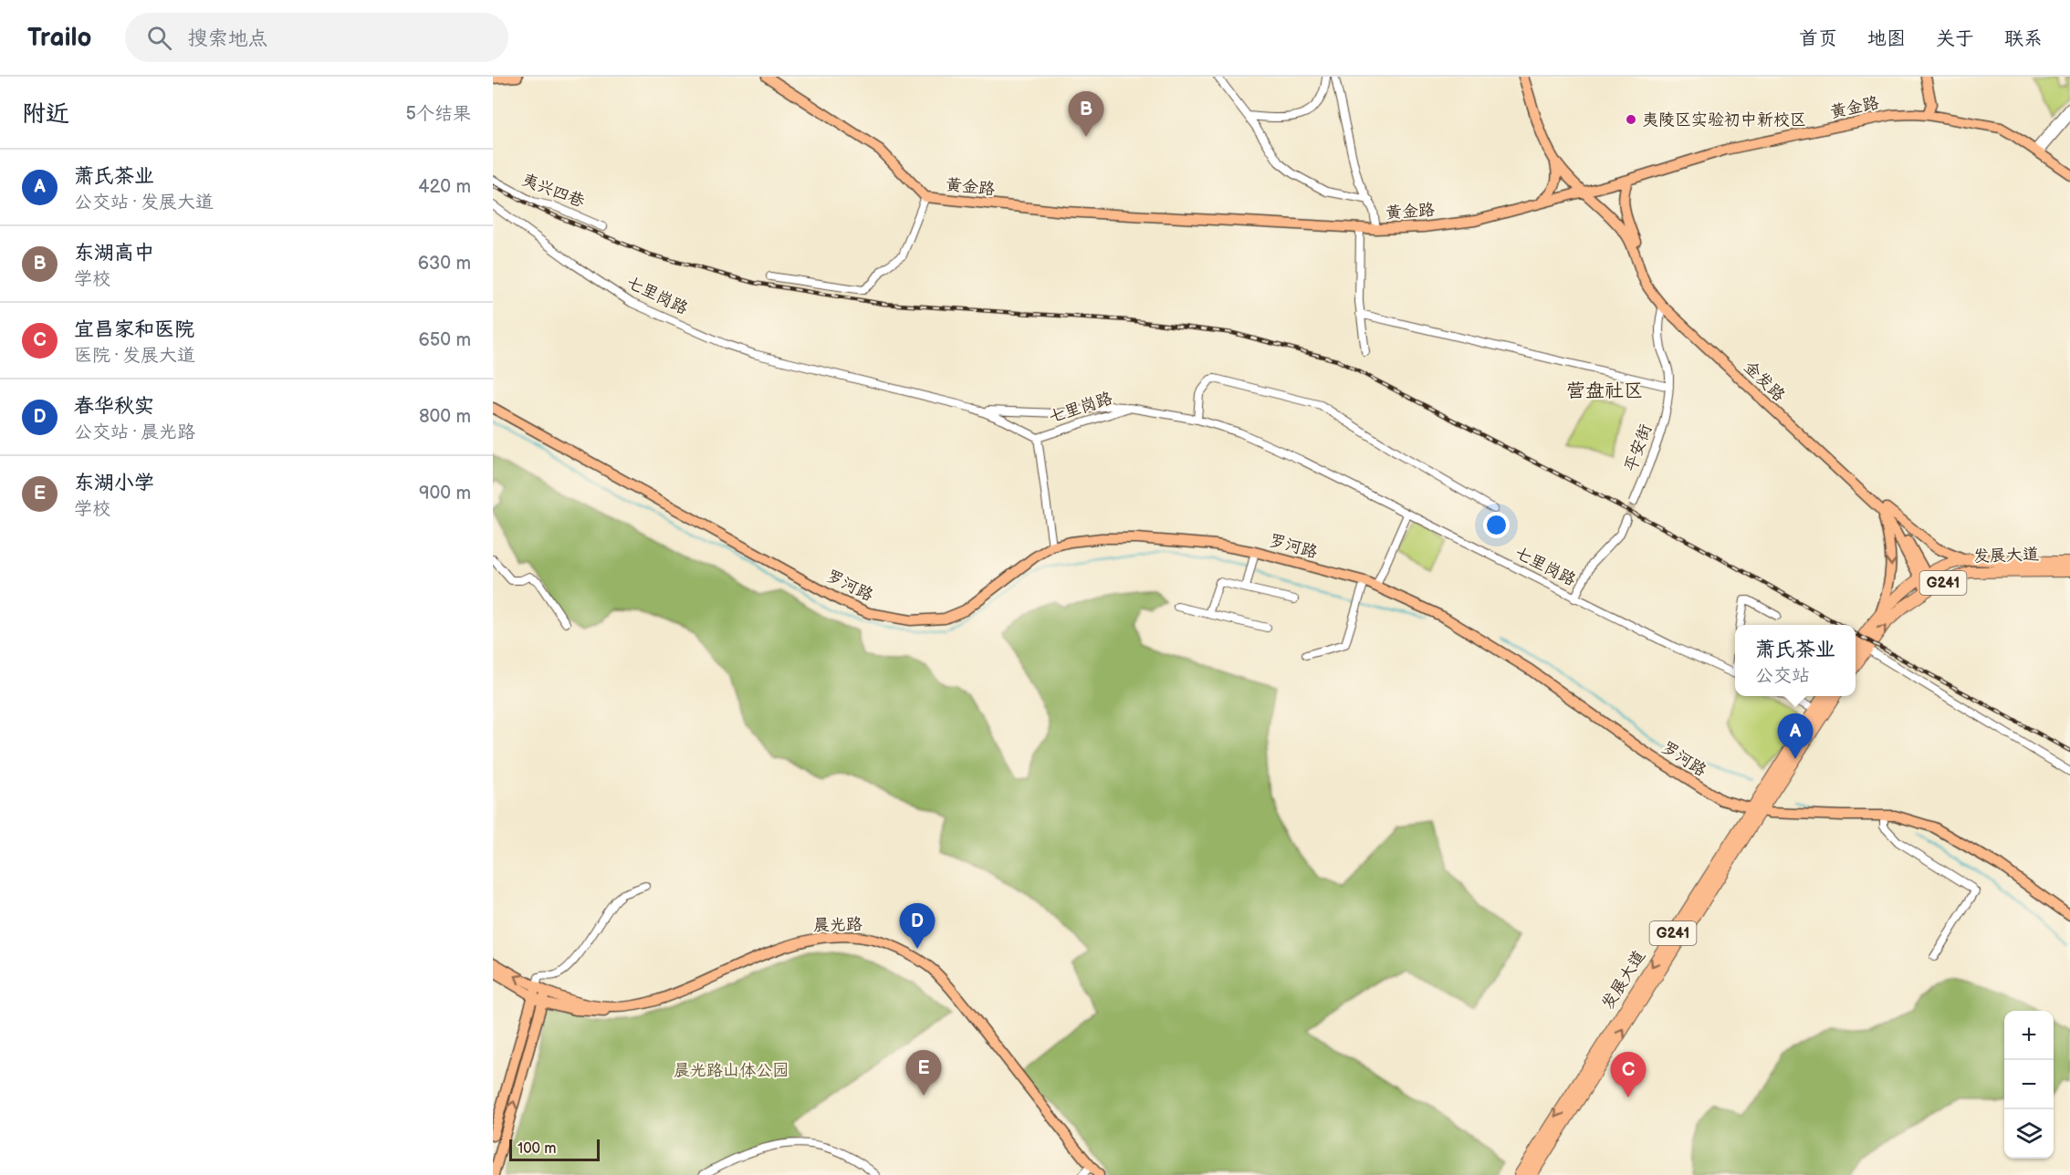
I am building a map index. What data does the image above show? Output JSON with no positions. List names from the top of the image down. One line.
{"streets":{"highway":["发展大道","G241"],"main road":["黄金路","金发路","罗河路","晨光路"],"street":["夷兴四巷","七里岗路","平安街"]},"crossings":[["黄金路","金发路"],["金发路","平安街"],["金发路","发展大道"],["罗河路","发展大道"]],"districts":["营盘社区"],"parks":["晨光路山体公园"],"places":["夷陵区实验初中新校区"],"scale_bar":"100 m","page":{"header":"Trailo","search":"搜索地点","nav":["首页","地图","关于","联系"],"heading":["附近","5个结果"],"pins":["B","A","D","E","C"],"list":[{"mark":"A","name":"萧氏茶业","note":"公交站 · 发展大道","value":"420 m"},{"mark":"B","name":"东湖高中","note":"学校","value":"630 m"},{"mark":"C","name":"宜昌家和医院","note":"医院 · 发展大道","value":"650 m"},{"mark":"D","name":"春华秋实","note":"公交站 · 晨光路","value":"800 m"},{"mark":"E","name":"东湖小学","note":"学校","value":"900 m"}],"popup":["萧氏茶业","公交站"],"map_buttons":["+","−"],"scale":"100 m"}}
